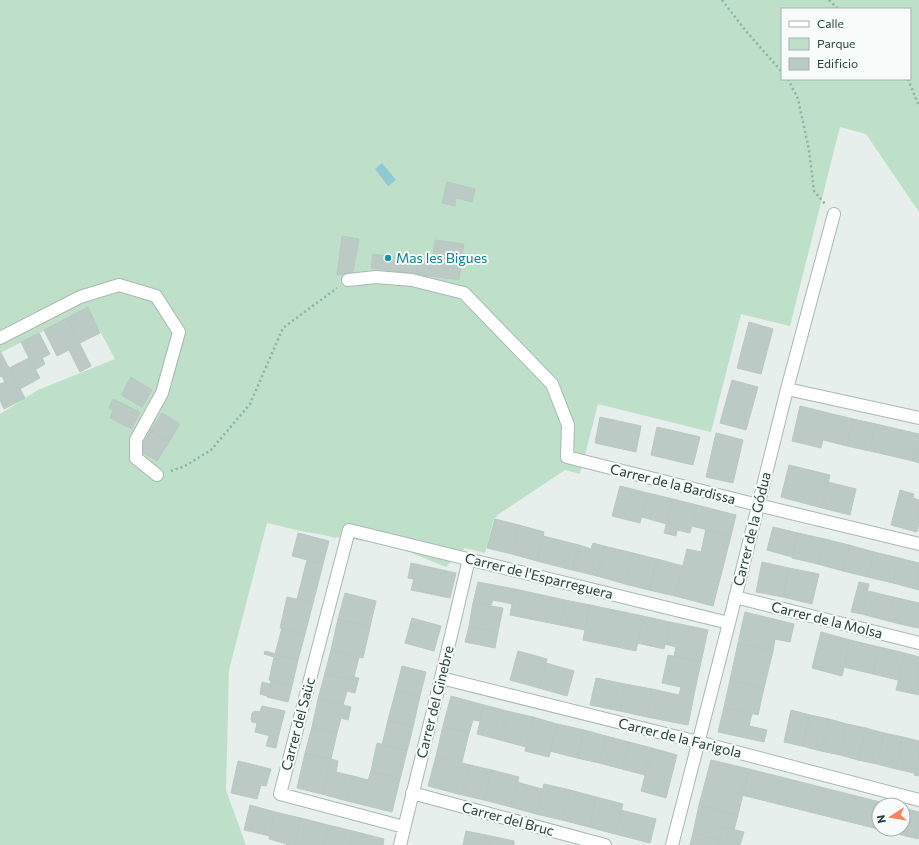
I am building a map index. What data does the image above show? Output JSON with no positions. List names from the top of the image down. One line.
{"streets":{"street":["Carrer de la Bardissa","Carrer de la Gódua","Carrer de l'Esparreguera","Carrer de la Molsa","Carrer del Ginebre","Carrer del Saüc","Carrer de la Farigola","Carrer del Bruc"]},"crossings":[["Carrer de la Bardissa","Carrer de la Gódua"],["Carrer de la Gódua","Carrer de l'Esparreguera"],["Carrer de la Gódua","Carrer de la Molsa"],["Carrer de la Gódua","Carrer de la Farigola"],["Carrer de l'Esparreguera","Carrer del Ginebre"],["Carrer de l'Esparreguera","Carrer del Saüc"],["Carrer del Ginebre","Carrer del Saüc"],["Carrer del Ginebre","Carrer de la Farigola"],["Carrer del Ginebre","Carrer del Bruc"]],"places":["Mas les Bigues"],"legend":["Calle","Parque","Edificio"],"north":"left"}
